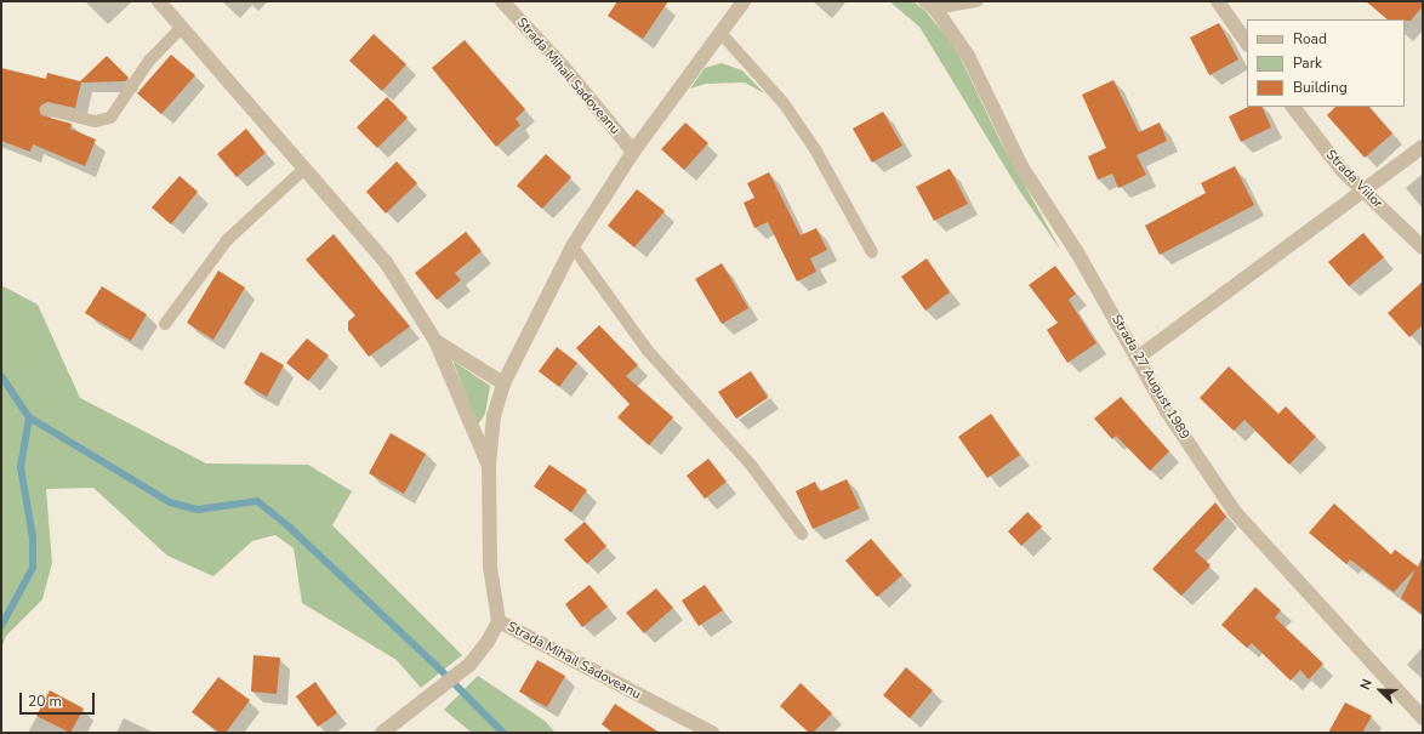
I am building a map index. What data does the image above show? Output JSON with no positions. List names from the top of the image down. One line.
{"streets":{"street":["Strada Mihail Sadoveanu","Strada Viilor","Strada 27 August 1989"]},"legend":["Road","Park","Building"],"scale_bar":"20 m","north":"top left"}
